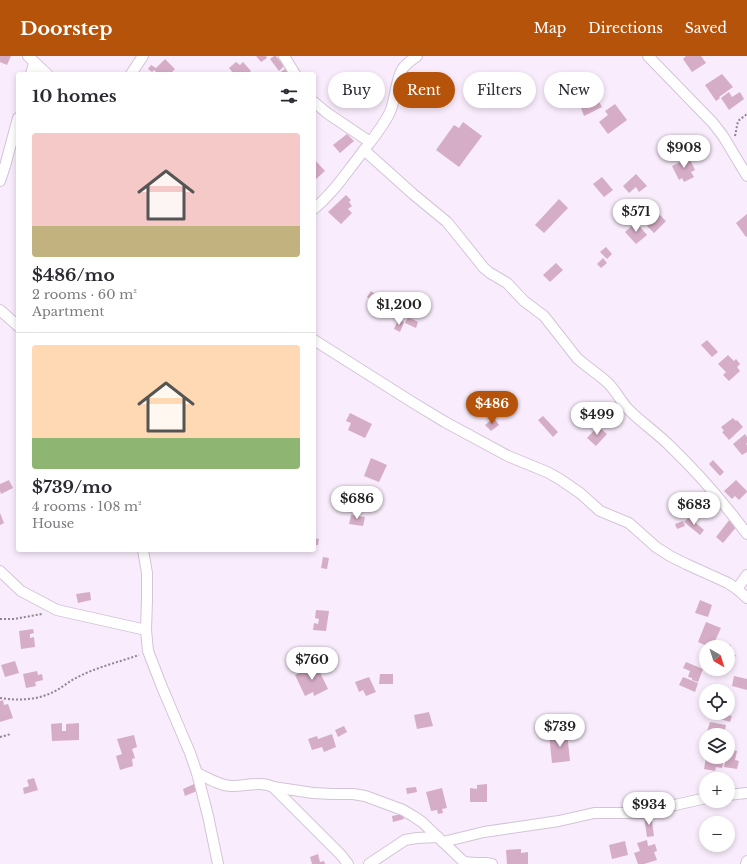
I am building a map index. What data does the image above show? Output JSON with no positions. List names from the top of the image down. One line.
{"north":"bottom right","page":{"header":"Doorstep","nav":["Map","Directions","Saved"],"chip":["Buy","Rent","Filters","New"],"heading":"10 homes","list":[{"name":"$486/mo","note":"2 rooms · 60 m² · Apartment"},{"name":"$739/mo","note":"4 rooms · 108 m² · House"}],"price":["$908","$571","$1,200","$486","$499","$686","$683","$760","$739","$934"],"map_buttons":["+","−"]}}
